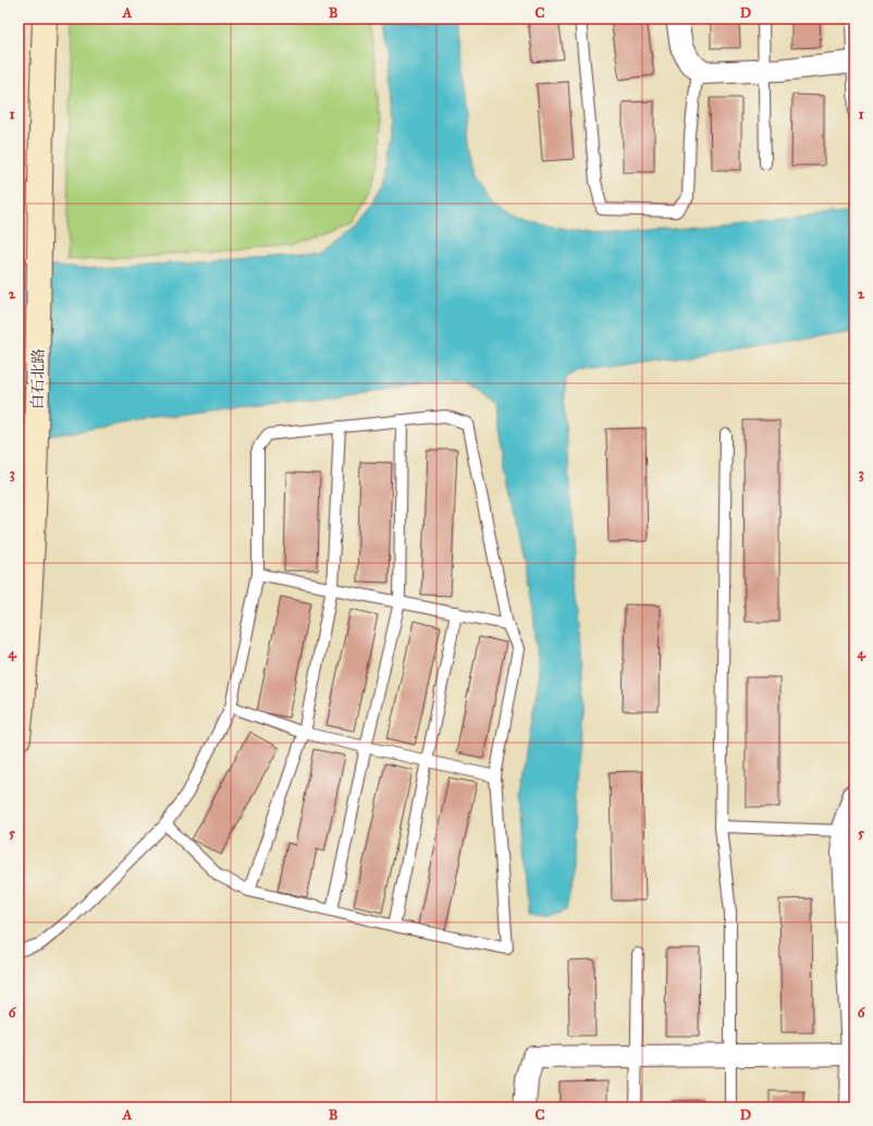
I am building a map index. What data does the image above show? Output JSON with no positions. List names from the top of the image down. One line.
{"streets":{"main road":["白石北路"]},"grid":{"columns":["A","B","C","D"],"rows":["1","2","3","4","5","6"]}}
